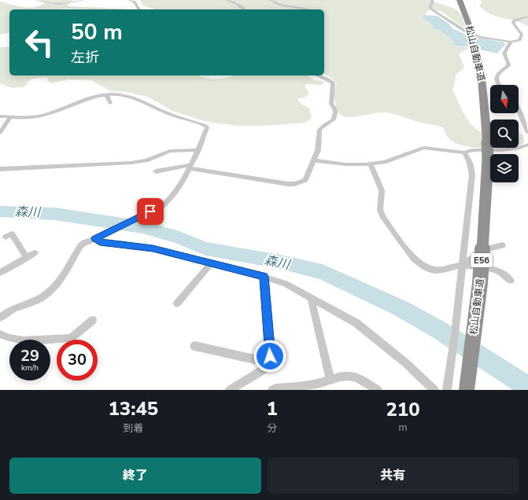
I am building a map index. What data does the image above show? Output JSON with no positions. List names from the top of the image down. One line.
{"streets":{"highway":["松山自動車道","E56"]},"water":["森川"],"north":"bottom","page":{"turn":["50 m","左折"],"speed":"29 km/h","limit":"30","eta":["13:45","到着","1","分","210","m"],"buttons":["終了","共有"]}}
